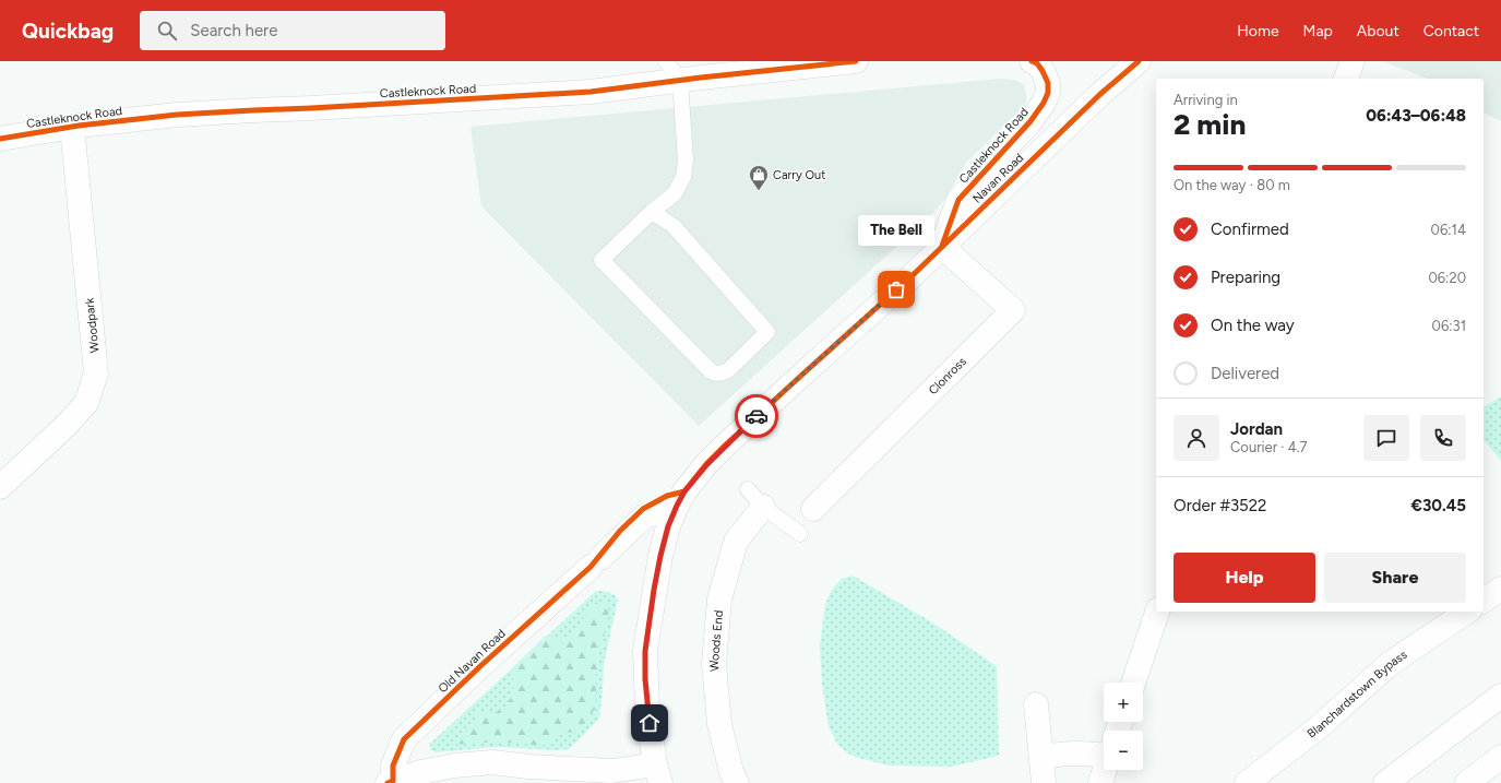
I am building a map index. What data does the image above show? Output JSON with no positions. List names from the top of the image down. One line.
{"streets":{"main road":["Castleknock Road","Navan Road","Woodpark","Clonross","Woods End","Old Navan Road","Blanchardstown Bypass"]},"crossings":[["Castleknock Road","Navan Road"],["Castleknock Road","Woodpark"],["Castleknock Road","Clonross"],["Navan Road","Clonross"],["Navan Road","Old Navan Road"]],"places":{"shop":["Carry Out"],"other":["The Bell"]},"page":{"header":"Quickbag","search":"Search here","nav":["Home","Map","About","Contact"],"heading":["2 min","Arriving in","06:43–06:48"],"panel":["Jordan","Courier · 4.7","Order #3522","€30.45"],"bar":"On the way · 80 m","list":[["Confirmed","06:14"],["Preparing","06:20"],["On the way","06:31"],"Delivered"],"bubble":"The Bell","buttons":["Help","Share"],"map_buttons":["+","−"]}}
